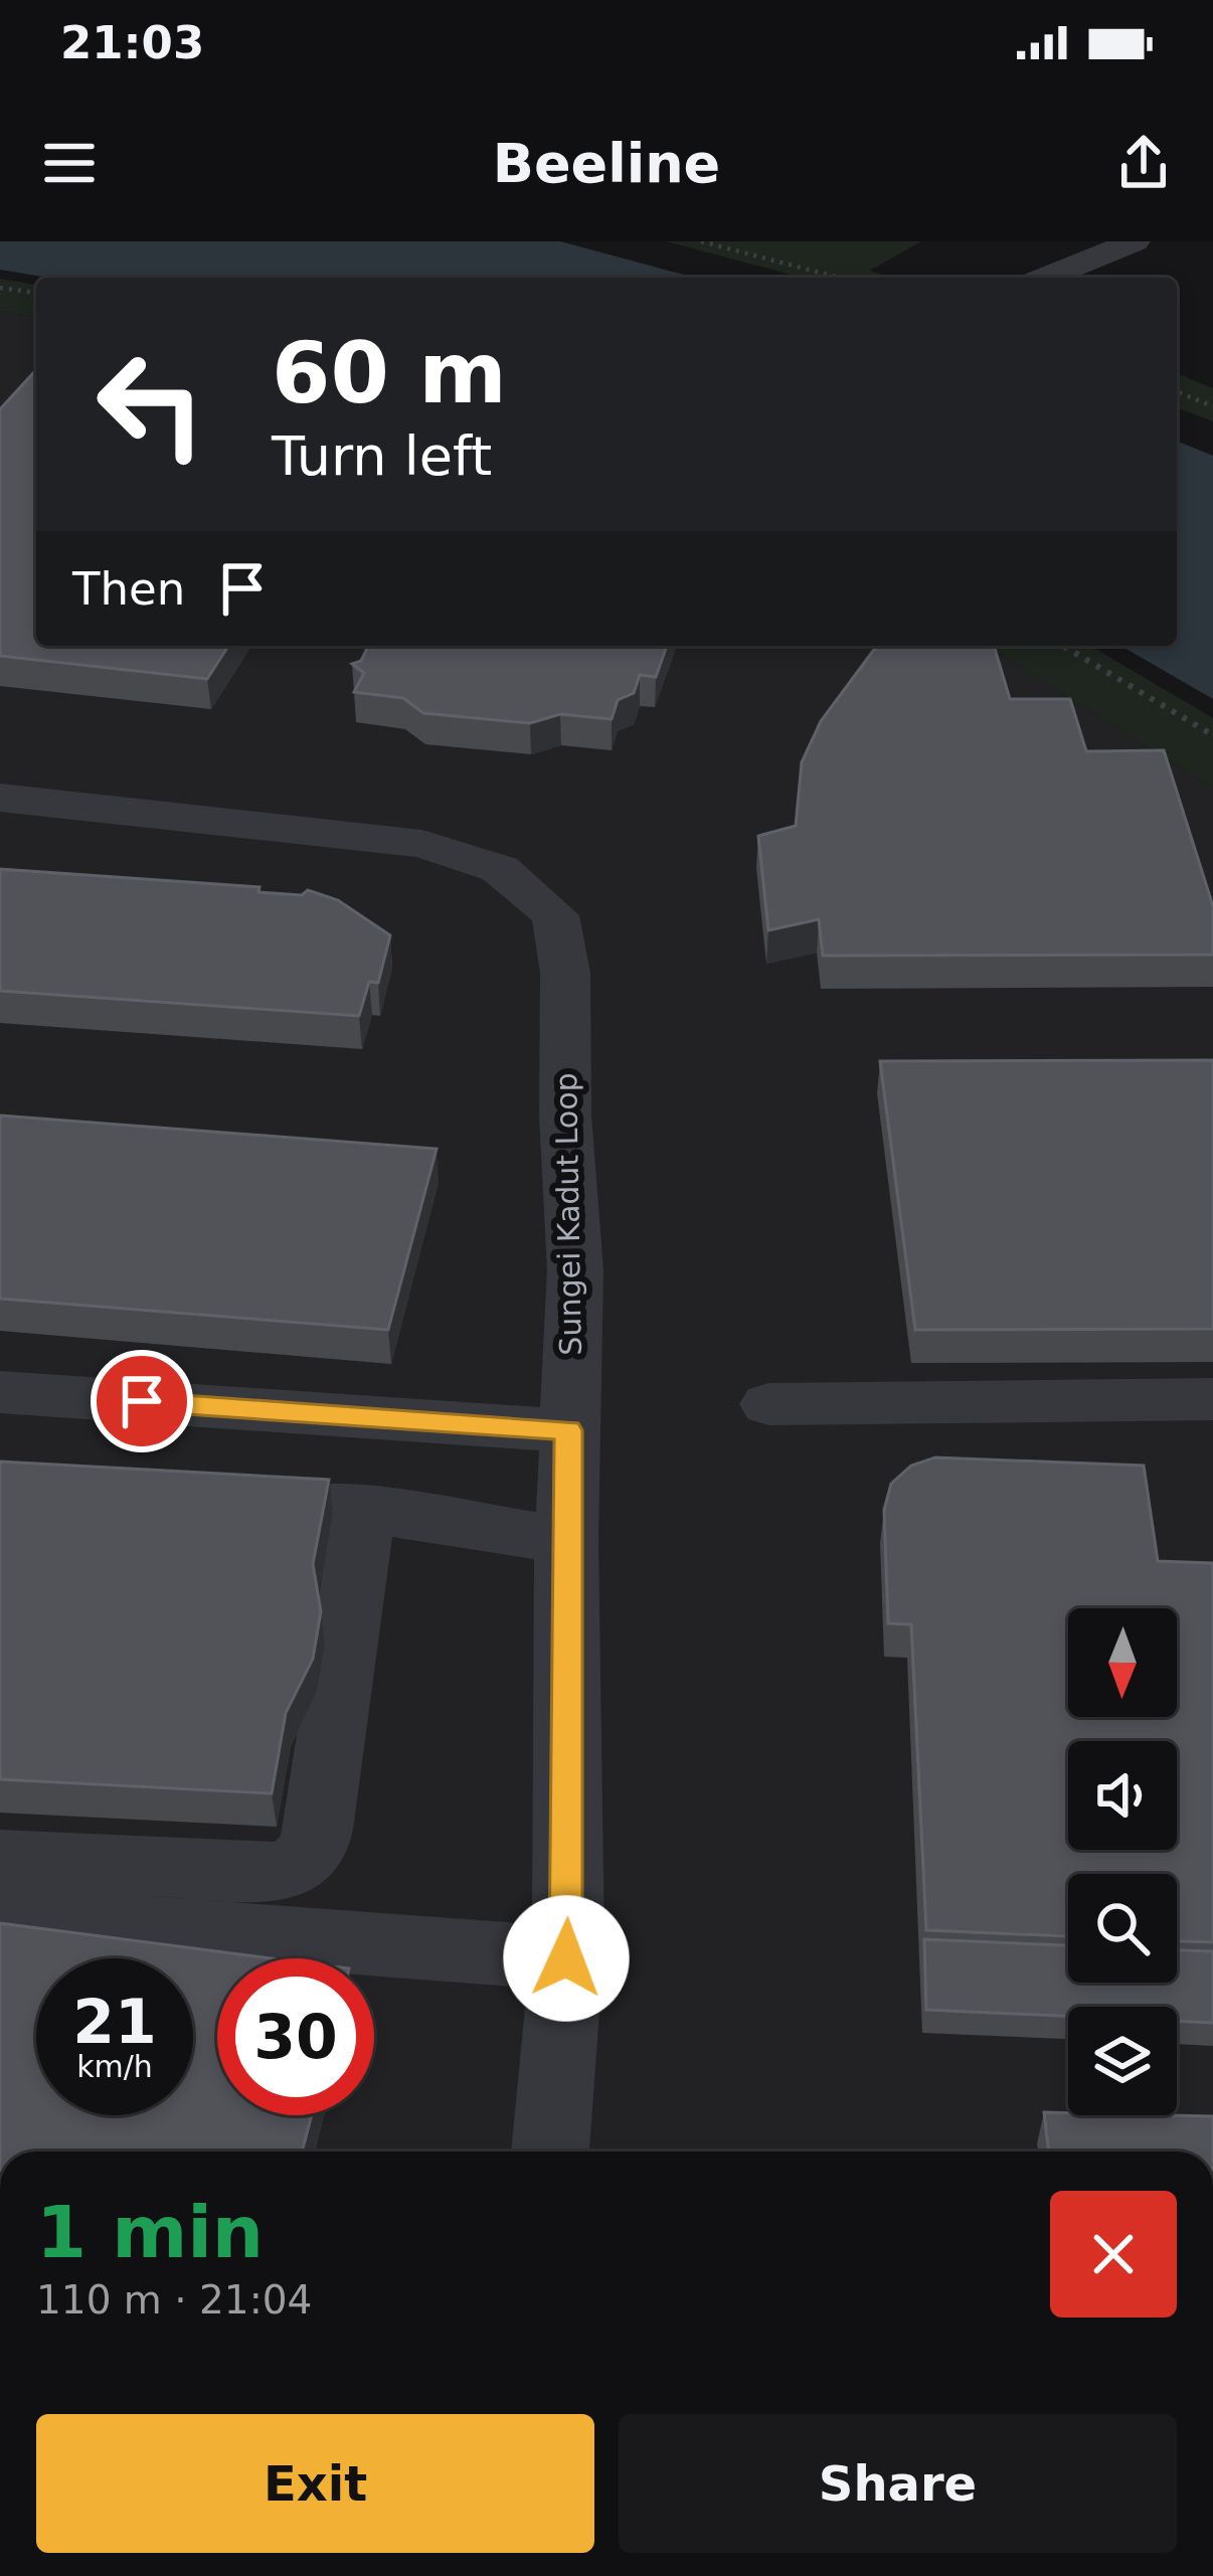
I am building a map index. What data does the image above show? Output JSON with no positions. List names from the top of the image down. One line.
{"streets":{"street":["Sungei Kadut Loop"]},"north":"bottom","page":{"status":"21:03","header":"Beeline","turn":["60 m","Turn left"],"then":"Then","speed":"21 km/h","limit":"30","heading":["1 min","110 m · 21:04"],"buttons":["Exit","Share"]}}
